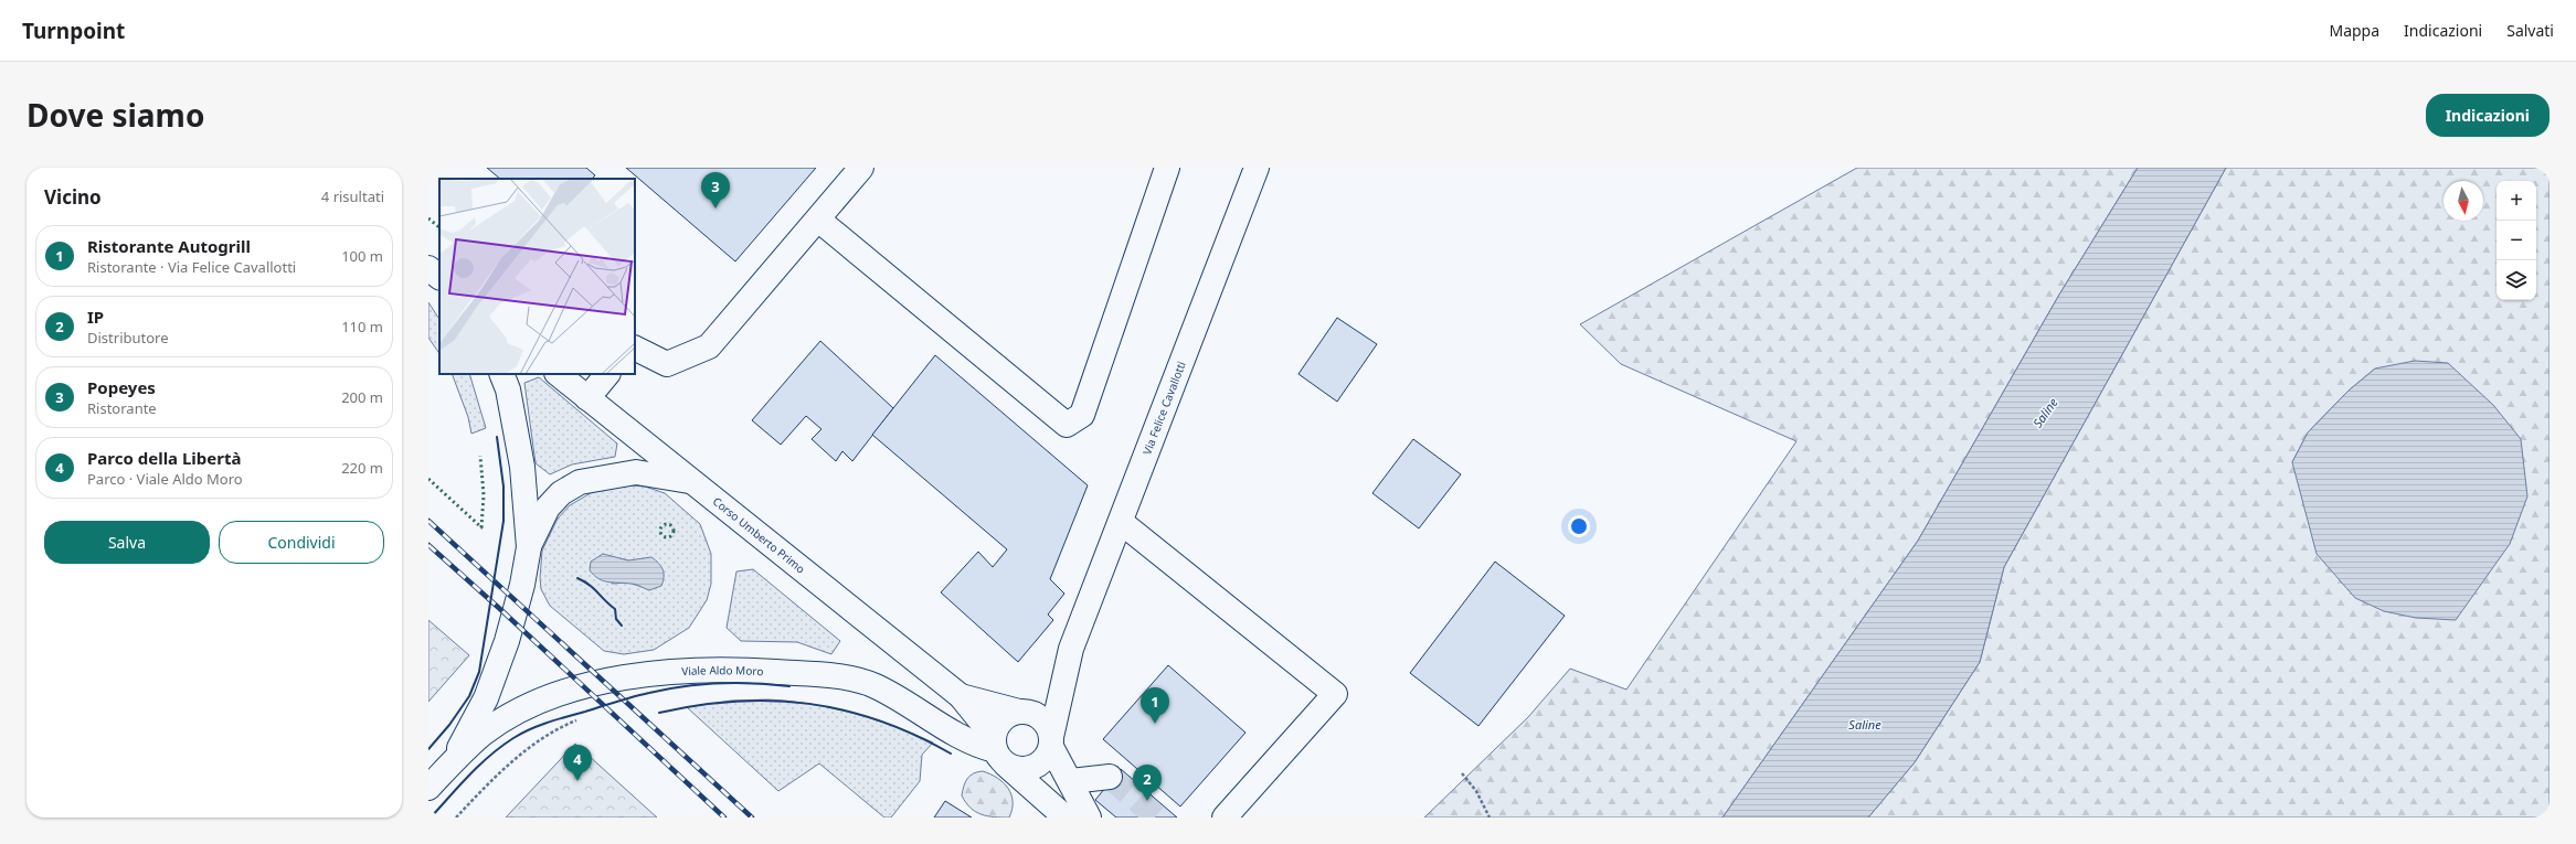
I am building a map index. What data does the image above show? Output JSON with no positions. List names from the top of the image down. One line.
{"streets":{"main road":["Via Felice Cavallotti","Corso Umberto Primo","Viale Aldo Moro"]},"crossings":[["Via Felice Cavallotti","Corso Umberto Primo"],["Via Felice Cavallotti","Viale Aldo Moro"],["Corso Umberto Primo","Viale Aldo Moro"]],"water":["Saline"],"north":"bottom","page":{"header":"Turnpoint","nav":["Mappa","Indicazioni","Salvati"],"title":"Dove siamo","buttons":["Indicazioni",["Salva","Condividi"]],"heading":["Vicino","4 risultati"],"pins":["3","1","4","2"],"map_buttons":["+","−"],"list":[{"mark":"1","name":"Ristorante Autogrill","note":"Ristorante · Via Felice Cavallotti","value":"100 m"},{"mark":"2","name":"IP","note":"Distributore","value":"110 m"},{"mark":"3","name":"Popeyes","note":"Ristorante","value":"200 m"},{"mark":"4","name":"Parco della Libertà","note":"Parco · Viale Aldo Moro","value":"220 m"}]}}
